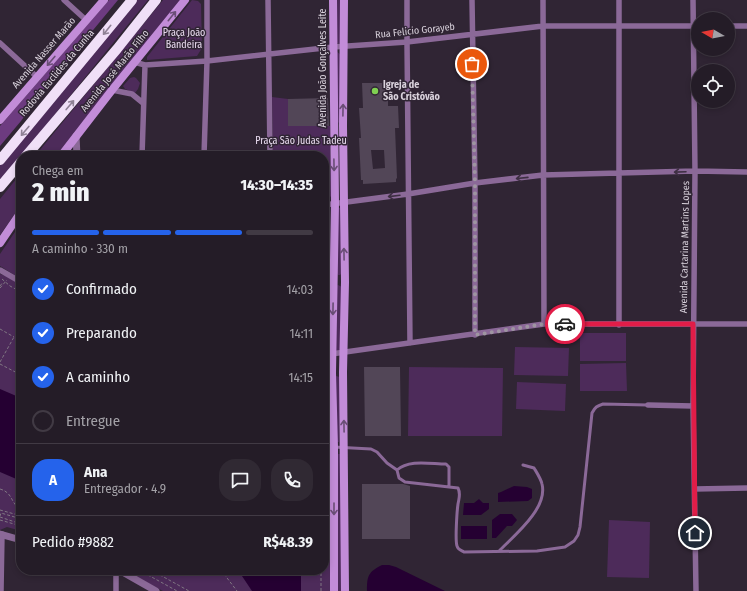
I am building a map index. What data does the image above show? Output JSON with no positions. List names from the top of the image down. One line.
{"streets":{"highway":["Rodovia Euclides da Cunha"],"main road":["Avenida Nasser Marão","Avenida João Gonçalves Leite","Avenida José Marão Filho"],"street":["Rua Felicio Gorayeb","Avenida Cartarina Martins Lopes"]},"crossings":[["Rua Felicio Gorayeb","Avenida João Gonçalves Leite"],["Rua Felicio Gorayeb","Avenida José Marão Filho"]],"one_way":["Avenida Nasser Marão","Avenida José Marão Filho"],"parks":["Praça João Bandeira","Praça São Judas Tadeu"],"places":["Igreja de São Cristóvão"],"north":"left","page":{"heading":["2 min","Chega em","14:30–14:35"],"panel":["Ana","Entregador · 4.9","Pedido #9882","R$48.39"],"bar":"A caminho · 330 m","list":[["Confirmado","14:03"],["Preparando","14:11"],["A caminho","14:15"],"Entregue"],"round":"A"}}
